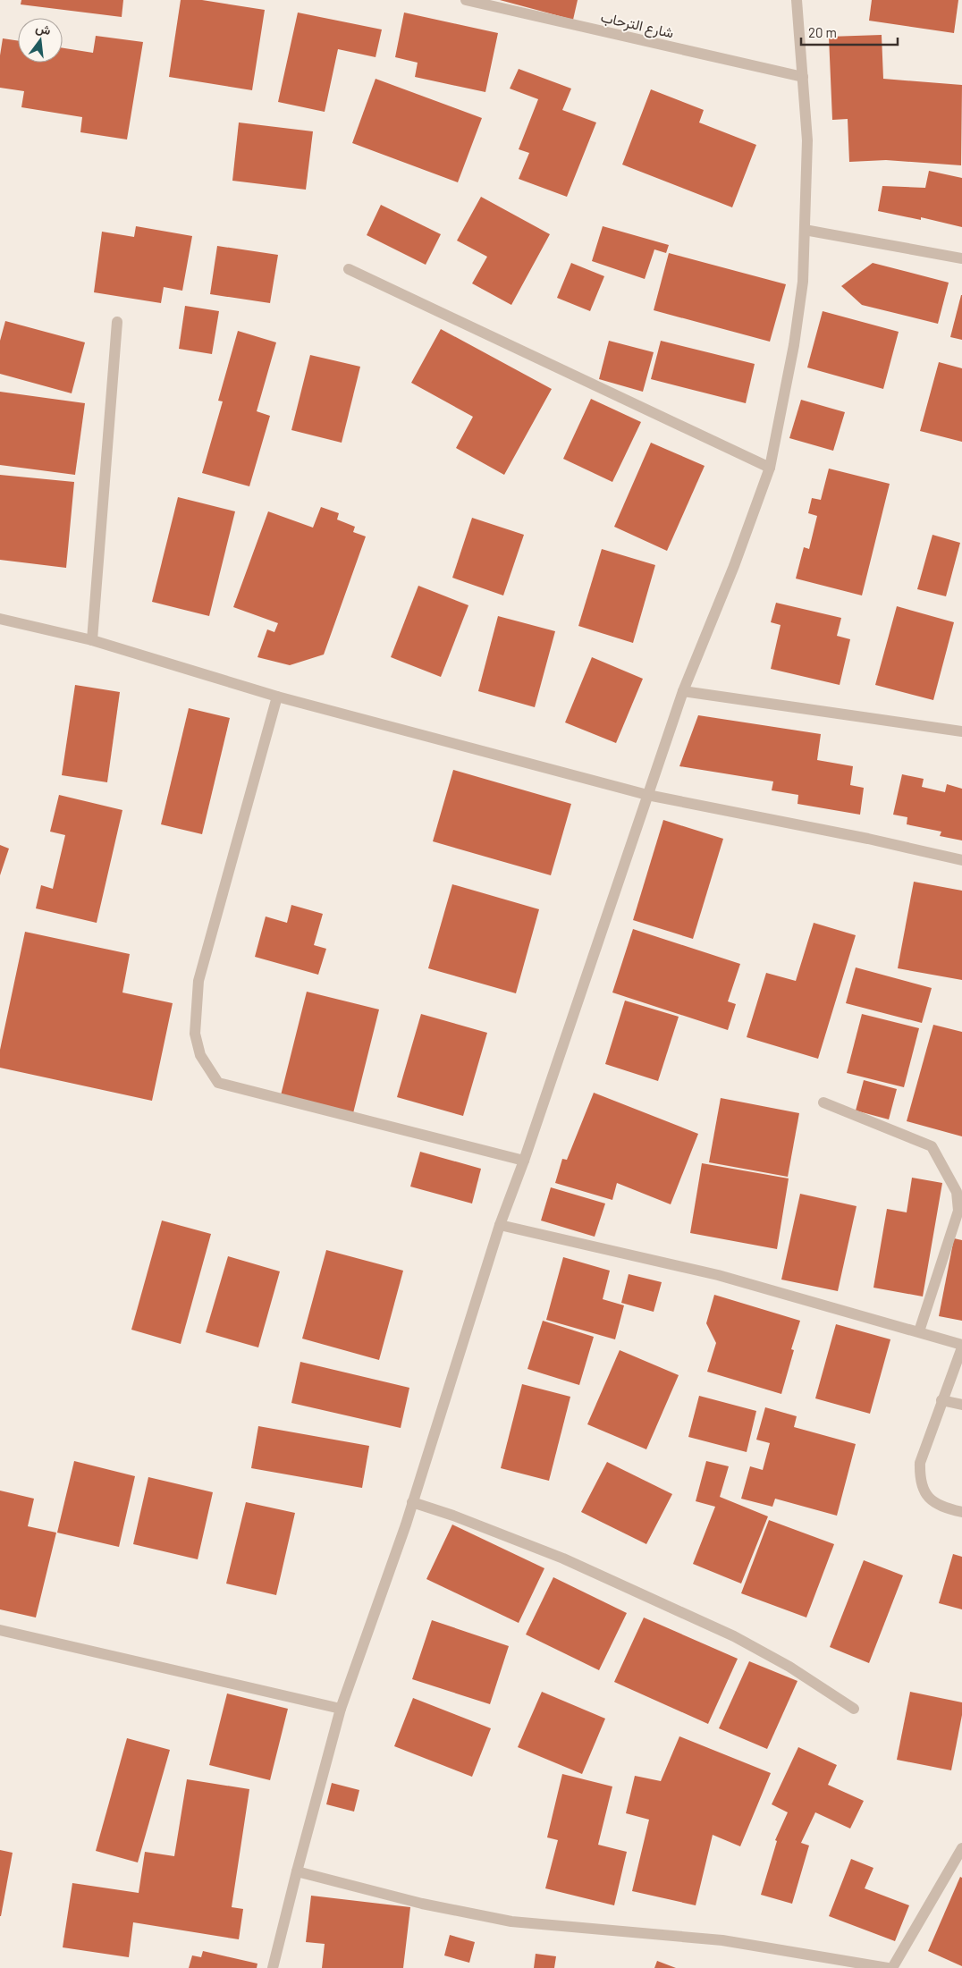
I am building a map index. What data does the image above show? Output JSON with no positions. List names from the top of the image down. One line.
{"streets":{"street":["شارع الترحاب"]},"scale_bar":"20 m","north":"top"}
